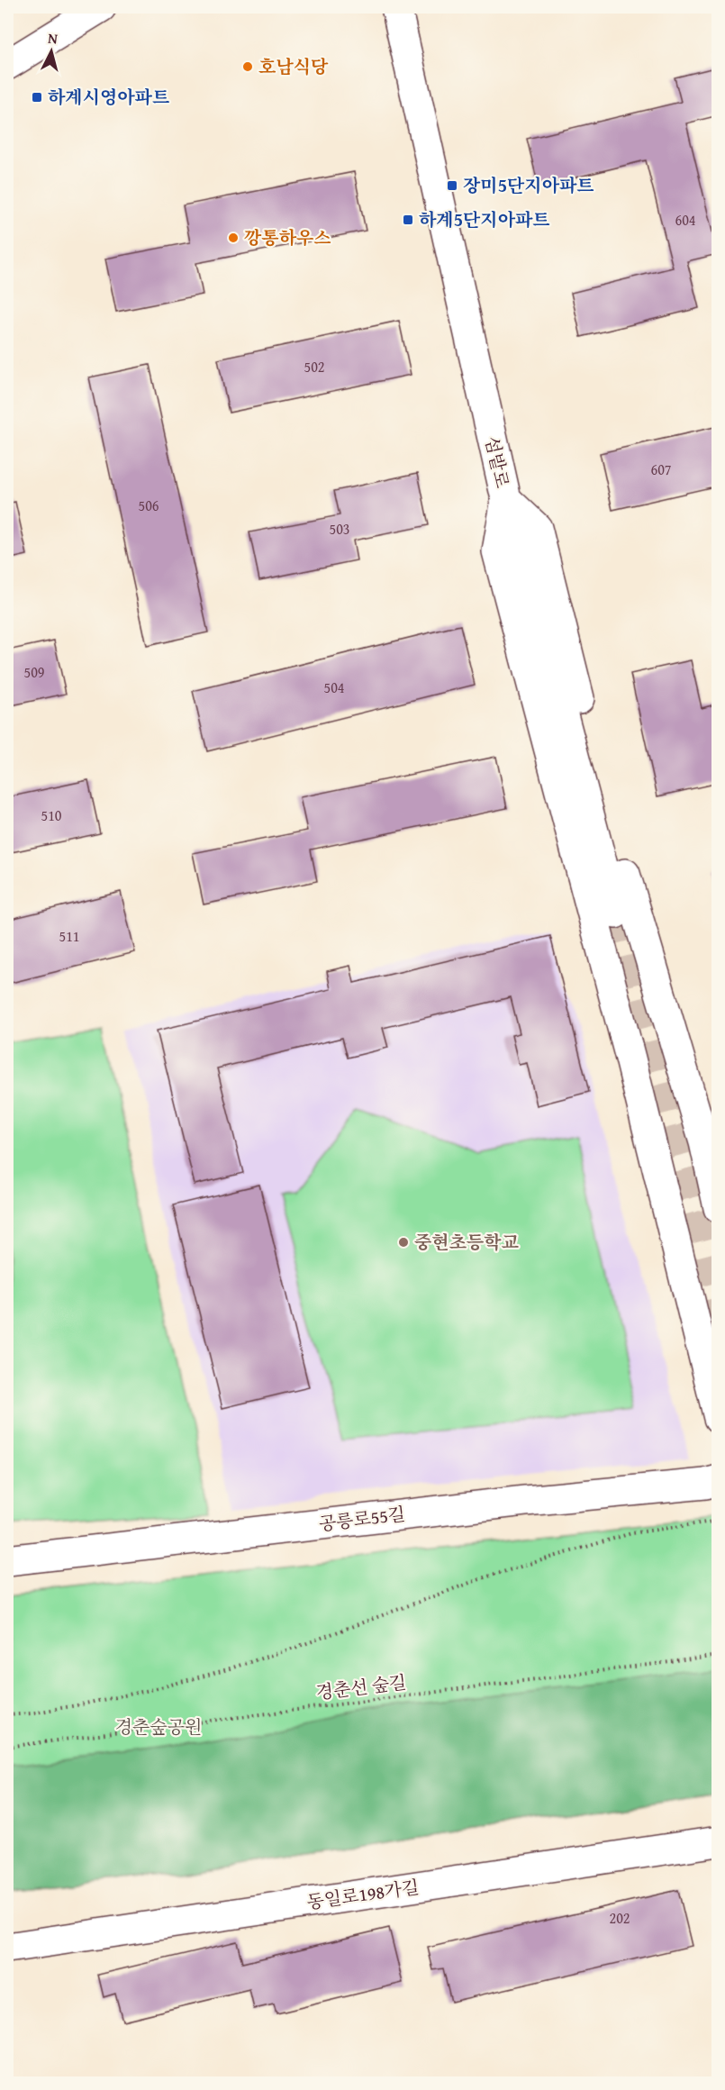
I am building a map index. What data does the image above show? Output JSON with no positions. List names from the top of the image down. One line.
{"streets":{"main road":["섬밭로","공릉로55길","동일로198가길"],"path":["경춘선 숲길"]},"parks":["경춘숲공원"],"places":{"other":["호남식당","깡통하우스","중현초등학교"],"transit":["하계시영아파트","장미5단지아파트","하계5단지아파트"]},"house_numbers":["604","502","607","506","503","509","504","510","511","202"],"north":"top"}
